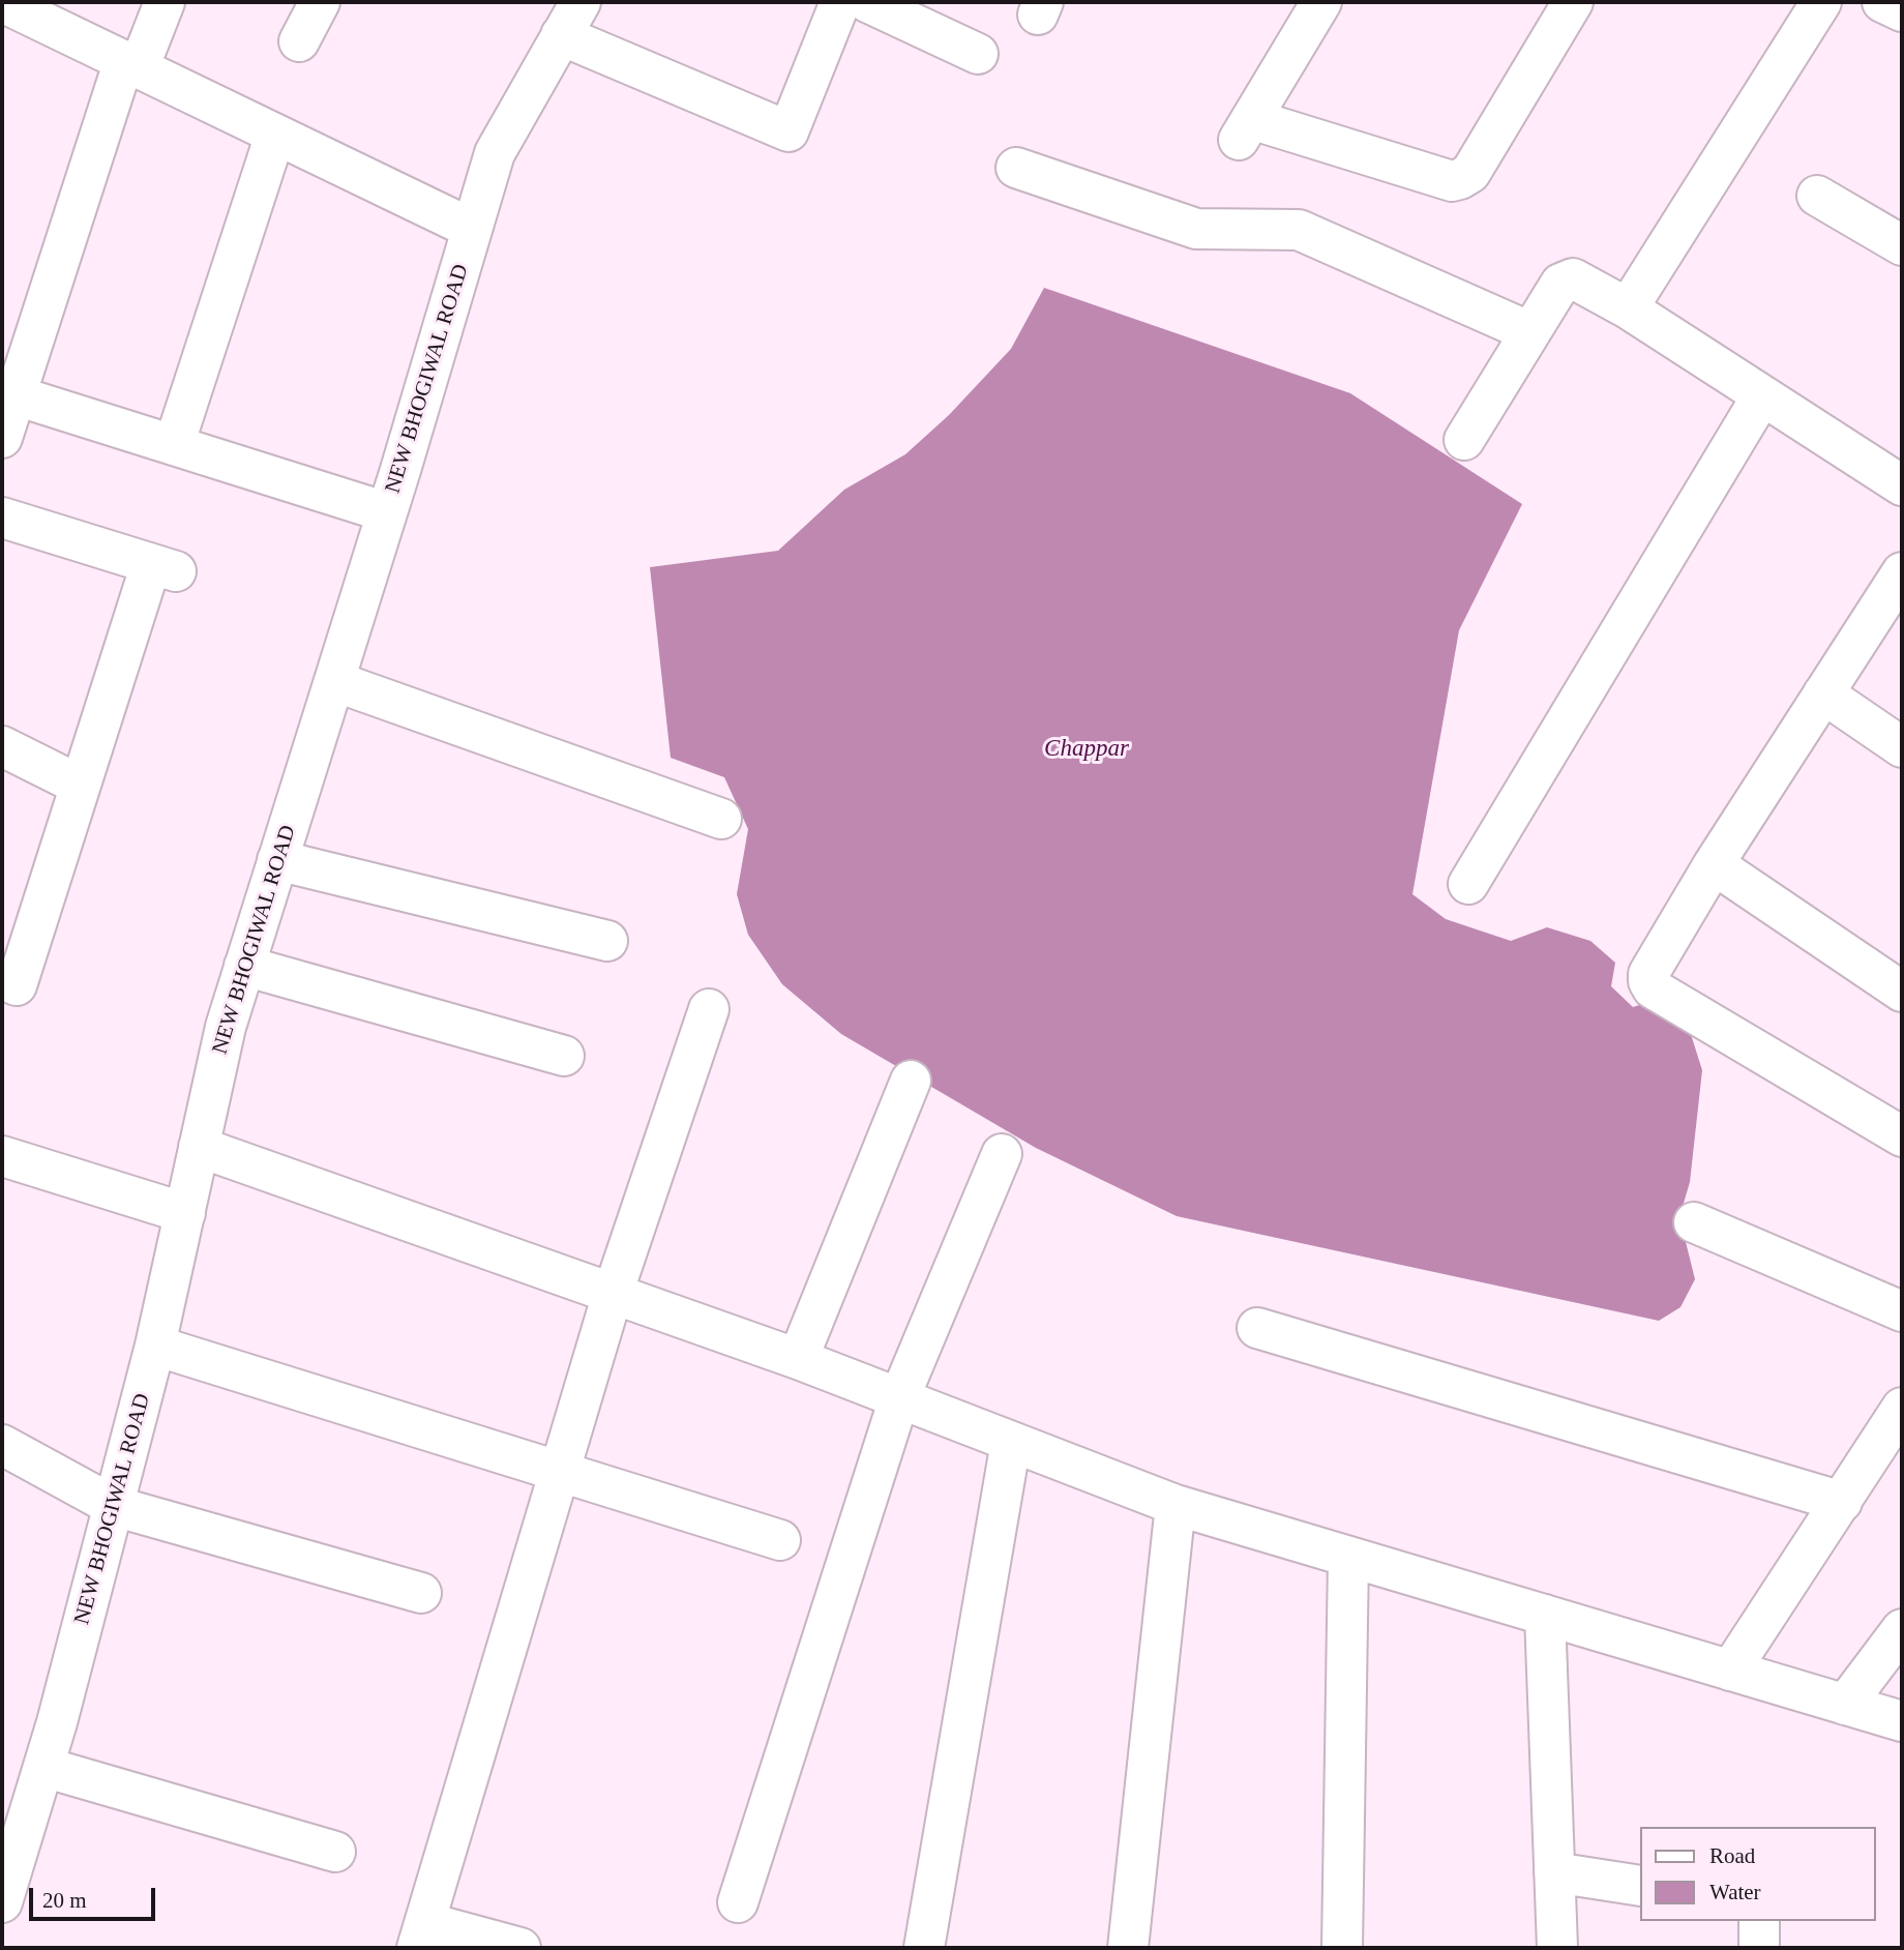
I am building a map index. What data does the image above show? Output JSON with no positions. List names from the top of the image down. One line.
{"streets":{"street":["NEW BHOGIWAL ROAD"]},"water":["Chappar"],"legend":["Road","Water"],"scale_bar":"20 m"}
